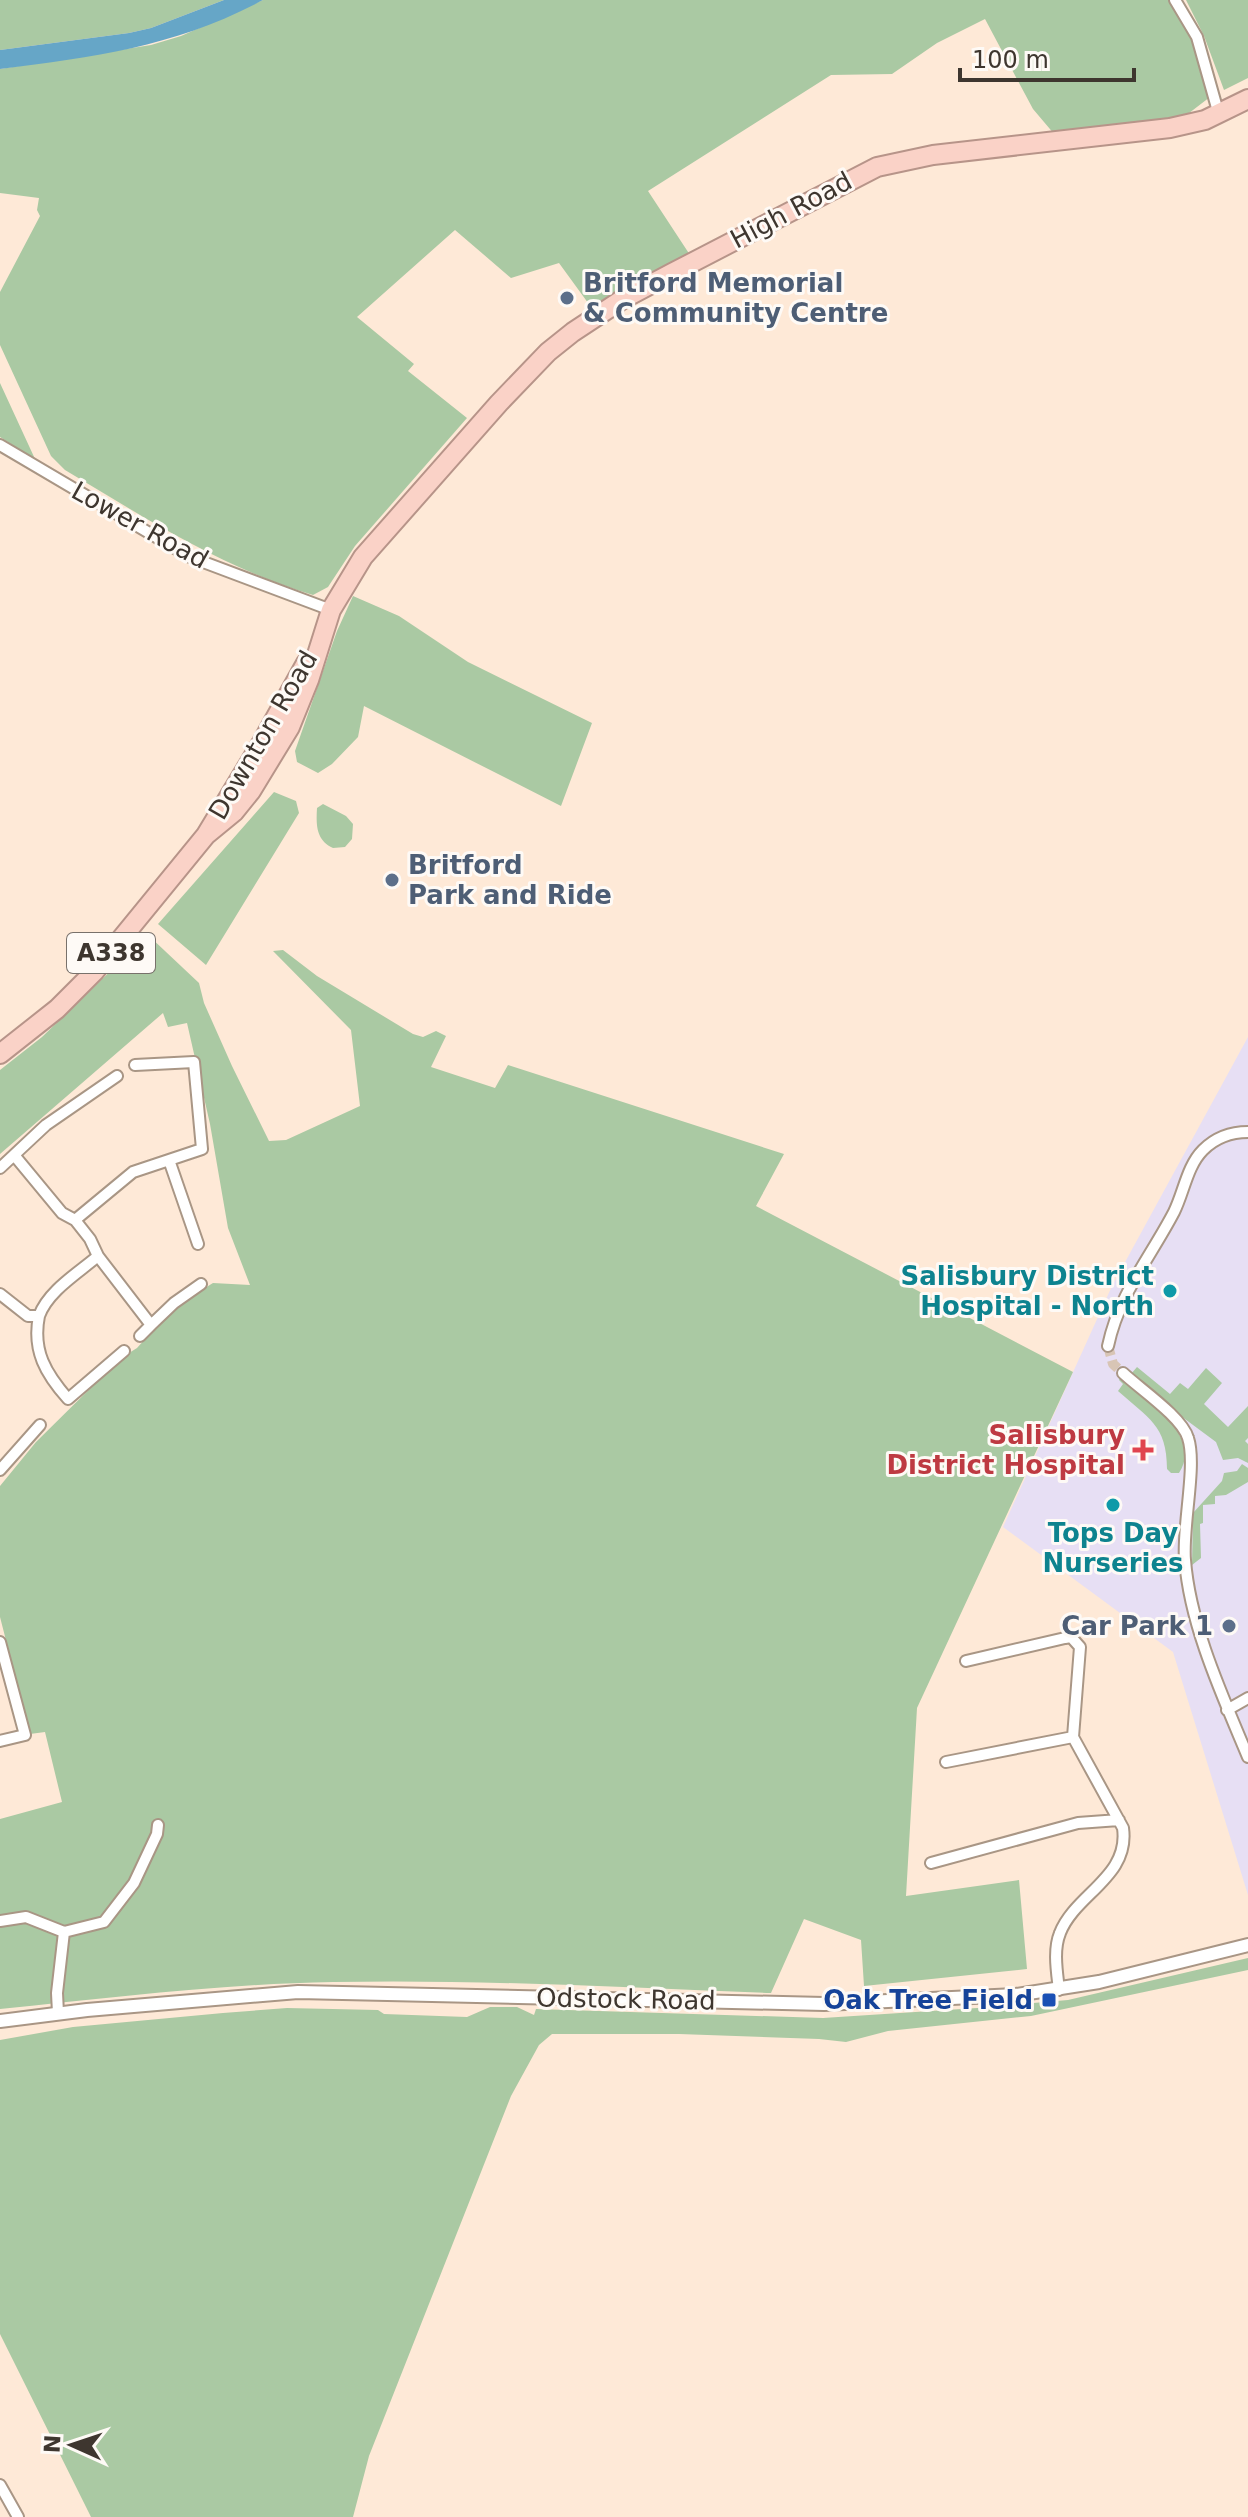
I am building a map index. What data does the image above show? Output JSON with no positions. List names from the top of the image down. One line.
{"streets":{"highway":["High Road","Downton Road","A338"],"street":["Lower Road","Odstock Road"]},"crossings":[["High Road","Lower Road"],["High Road","Downton Road"],["Lower Road","Downton Road"]],"places":{"other":["Britford Memorial & Community Centre","Britford Park and Ride","Salisbury District Hospital - North","Tops Day Nurseries","Car Park 1"],"health":["Salisbury District Hospital"],"transit":["Oak Tree Field"]},"scale_bar":"100 m","north":"left"}
